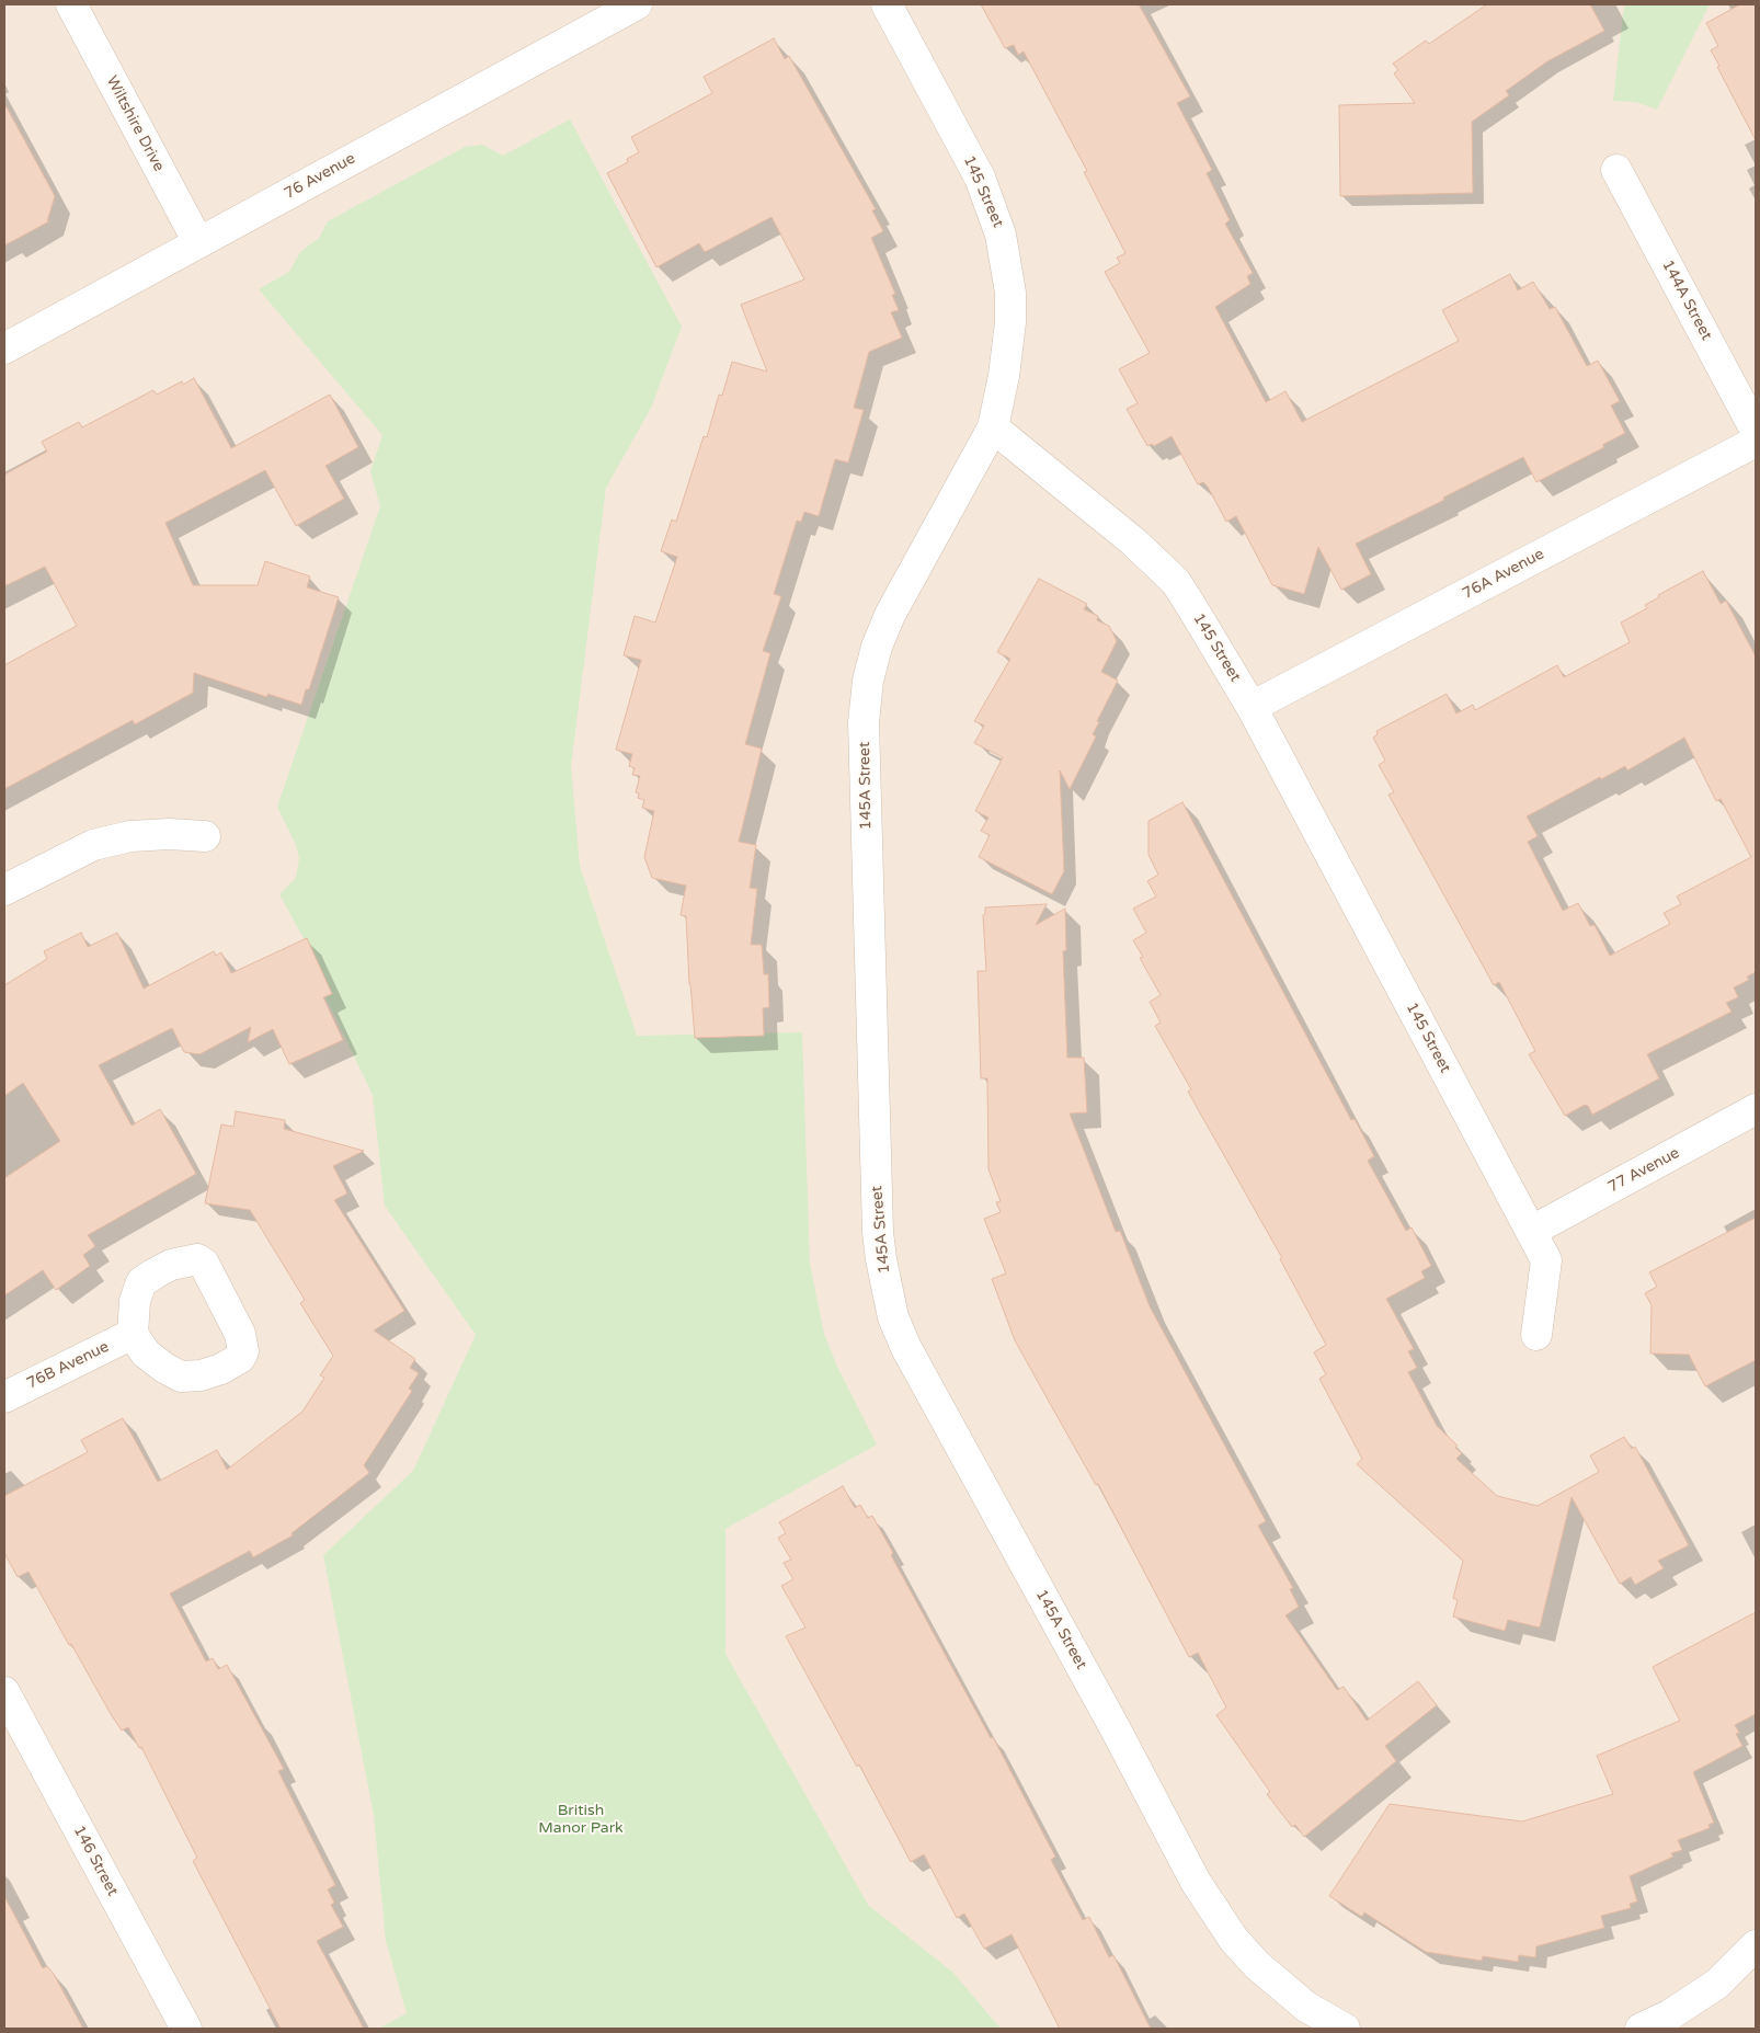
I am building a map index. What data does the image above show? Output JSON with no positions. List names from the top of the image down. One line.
{"streets":{"street":["Wiltshire Drive","76 Avenue","145 Street","144A Street","76A Avenue","145A Street","77 Avenue","76B Avenue","146 Street"]},"crossings":[["Wiltshire Drive","76 Avenue"],["145 Street","76A Avenue"],["145 Street","145A Street"],["145 Street","77 Avenue"]],"parks":["British Manor Park"]}
